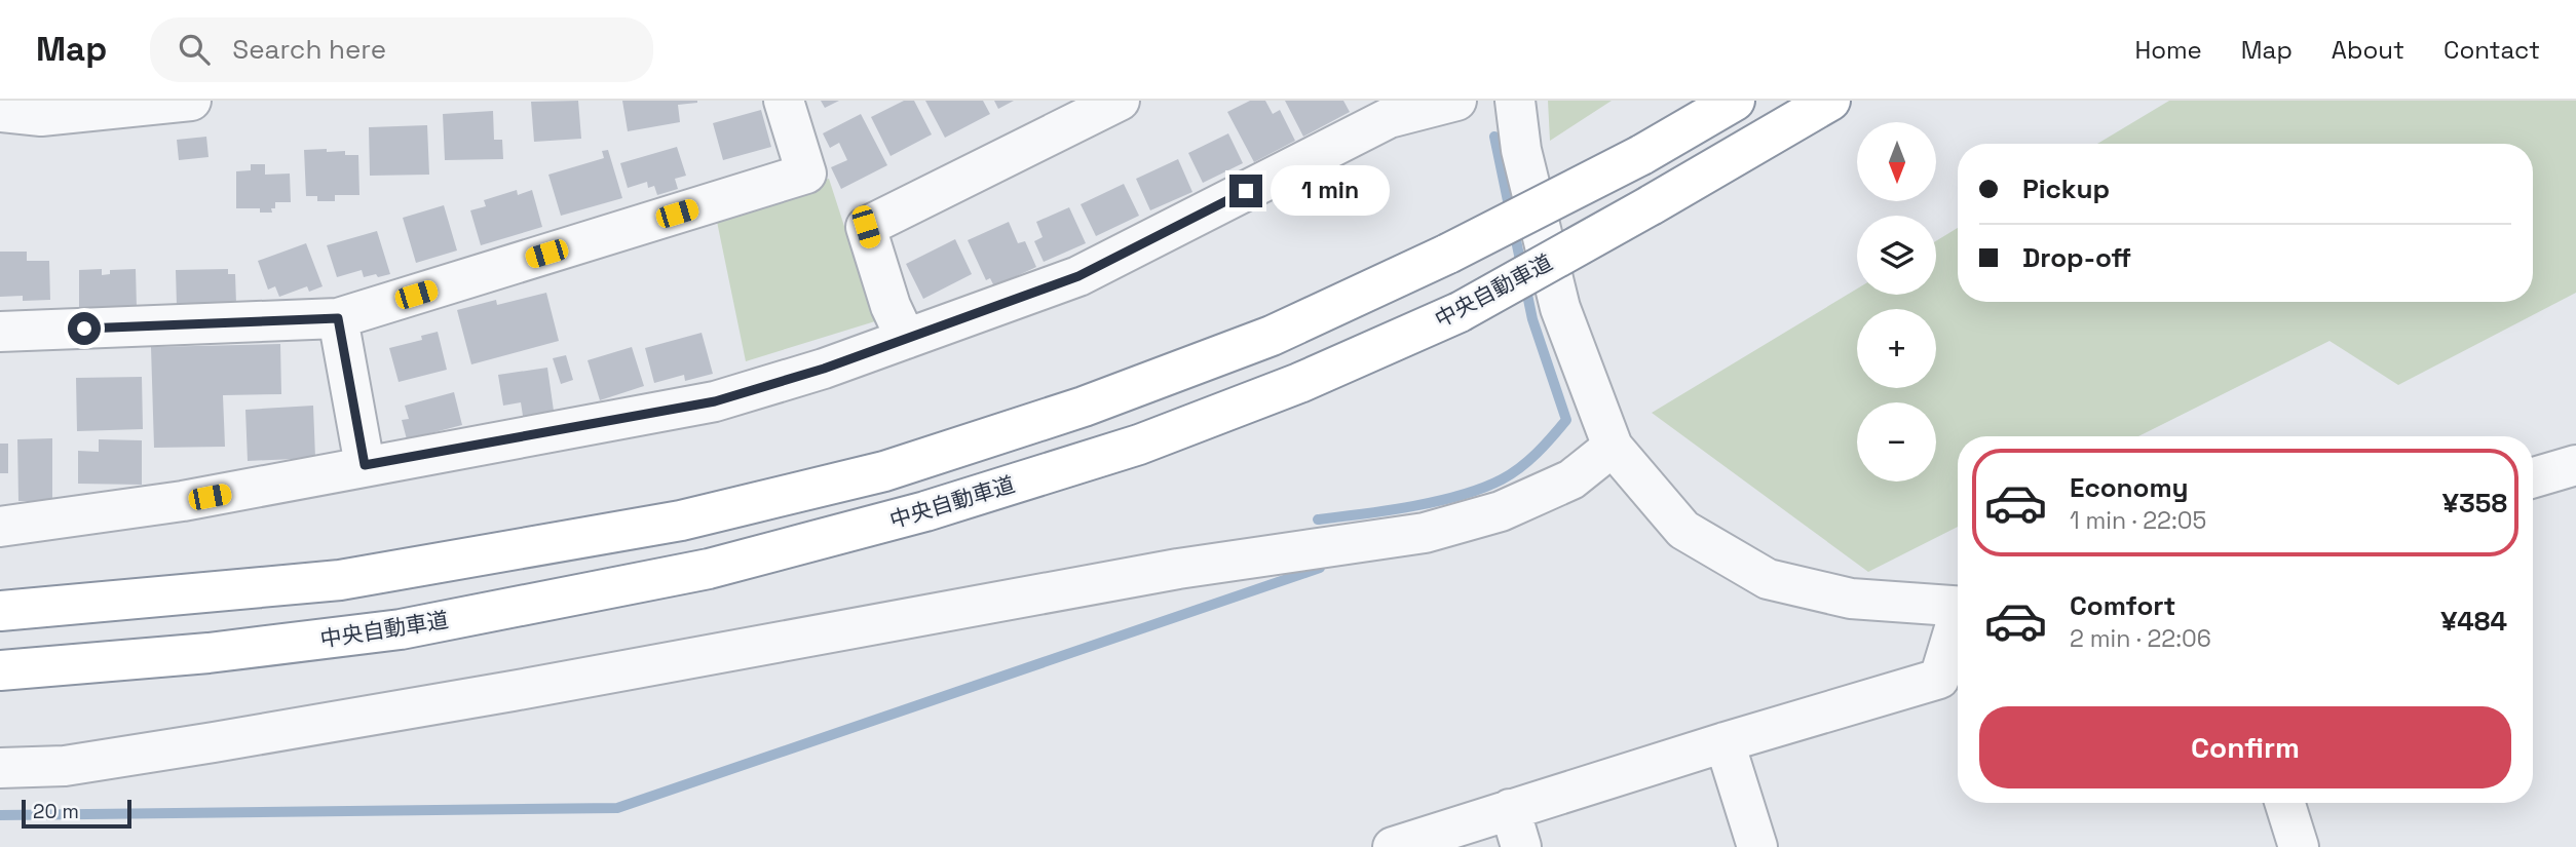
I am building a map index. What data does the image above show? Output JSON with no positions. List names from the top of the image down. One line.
{"streets":{"highway":["中央自動車道"]},"scale_bar":"20 m","north":"bottom","page":{"header":"Map","search":"Search here","nav":["Home","Map","About","Contact"],"map_buttons":["+","−"],"banner":["Pickup","Drop-off"],"bubble":"1 min","list":[{"name":"Economy","note":"1 min · 22:05","value":"¥358"},{"name":"Comfort","note":"2 min · 22:06","value":"¥484"}],"buttons":"Confirm","scale":"20 m"}}
